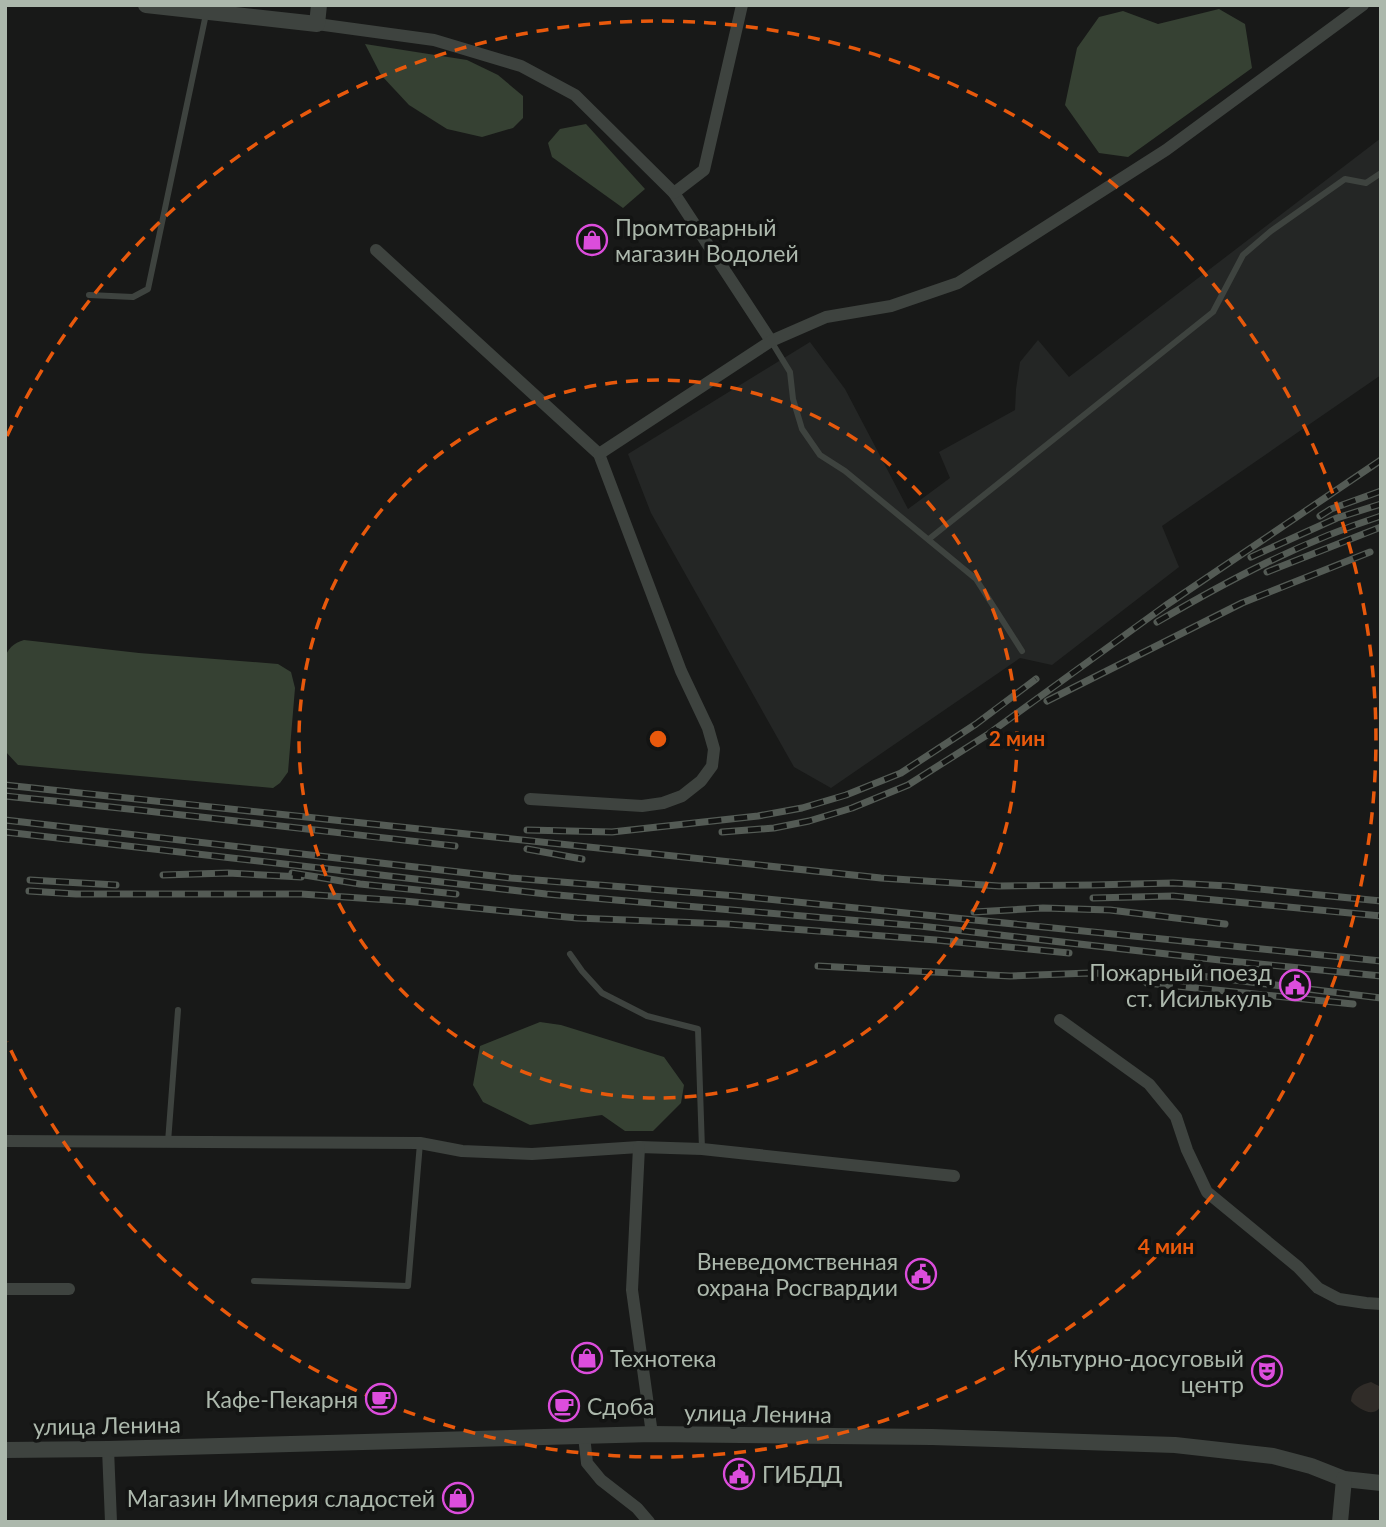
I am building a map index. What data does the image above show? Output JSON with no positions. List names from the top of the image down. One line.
{"streets":{"street":["улица Ленина"]},"places":{"shop":["Промтоварный магазин Водолей","Технотека","Магазин Империя сладостей"],"public building":["Пожарный поезд ст. Исилькуль","Вневедомственная охрана Росгвардии","ГИБДД"],"theatre":["Культурно-досуговый центр"],"cafe":["Кафе-Пекарня","Сдоба"]},"rings":["2 мин","4 мин"]}
